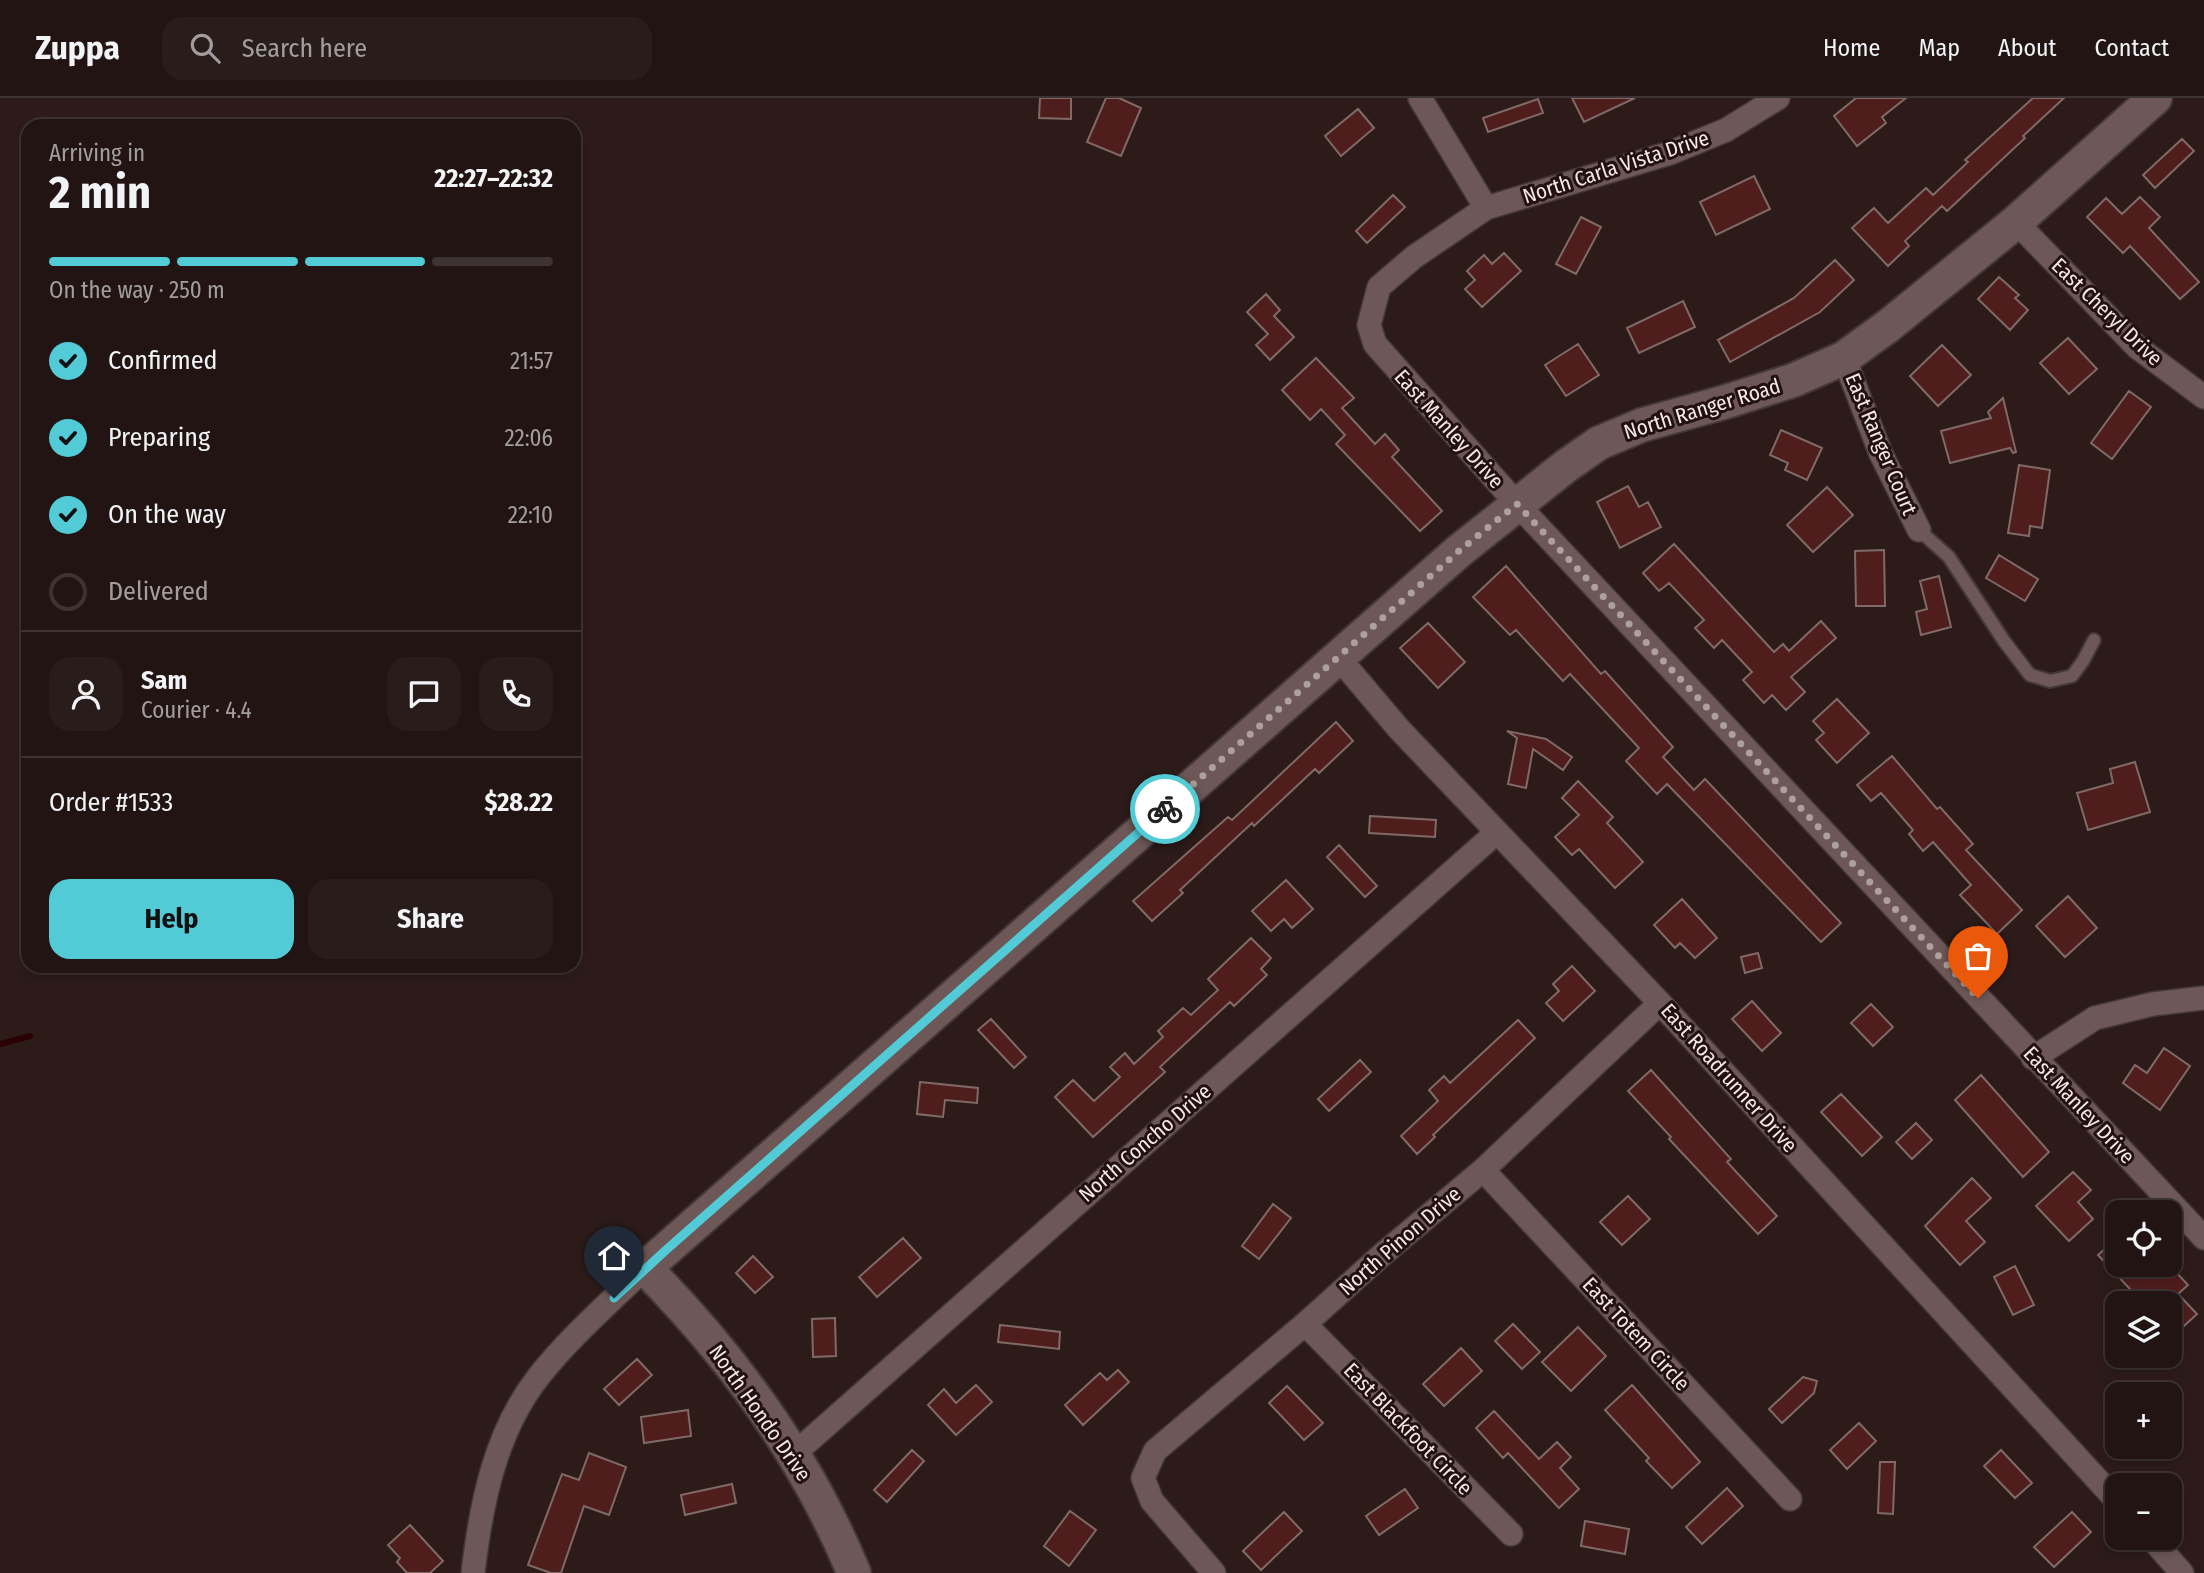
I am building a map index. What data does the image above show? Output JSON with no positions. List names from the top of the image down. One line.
{"streets":{"street":["North Carla Vista Drive","East Cheryl Drive","North Ranger Road","East Manley Drive","East Ranger Court","East Roadrunner Drive","North Concho Drive","North Pinon Drive","East Totem Circle","North Hondo Drive","East Blackfoot Circle"]},"crossings":[["North Carla Vista Drive","East Manley Drive"],["East Cheryl Drive","North Ranger Road"],["North Ranger Road","East Manley Drive"],["North Ranger Road","East Ranger Court"],["North Ranger Road","East Roadrunner Drive"],["North Ranger Road","North Hondo Drive"],["East Roadrunner Drive","North Concho Drive"],["East Roadrunner Drive","North Pinon Drive"],["North Concho Drive","North Hondo Drive"],["North Pinon Drive","East Totem Circle"],["North Pinon Drive","East Blackfoot Circle"]],"page":{"header":"Zuppa","search":"Search here","nav":["Home","Map","About","Contact"],"heading":["2 min","Arriving in","22:27–22:32"],"panel":["Sam","Courier · 4.4","Order #1533","$28.22"],"bar":"On the way · 250 m","list":[["Confirmed","21:57"],["Preparing","22:06"],["On the way","22:10"],"Delivered"],"buttons":["Help","Share"],"map_buttons":["+","−"]}}
